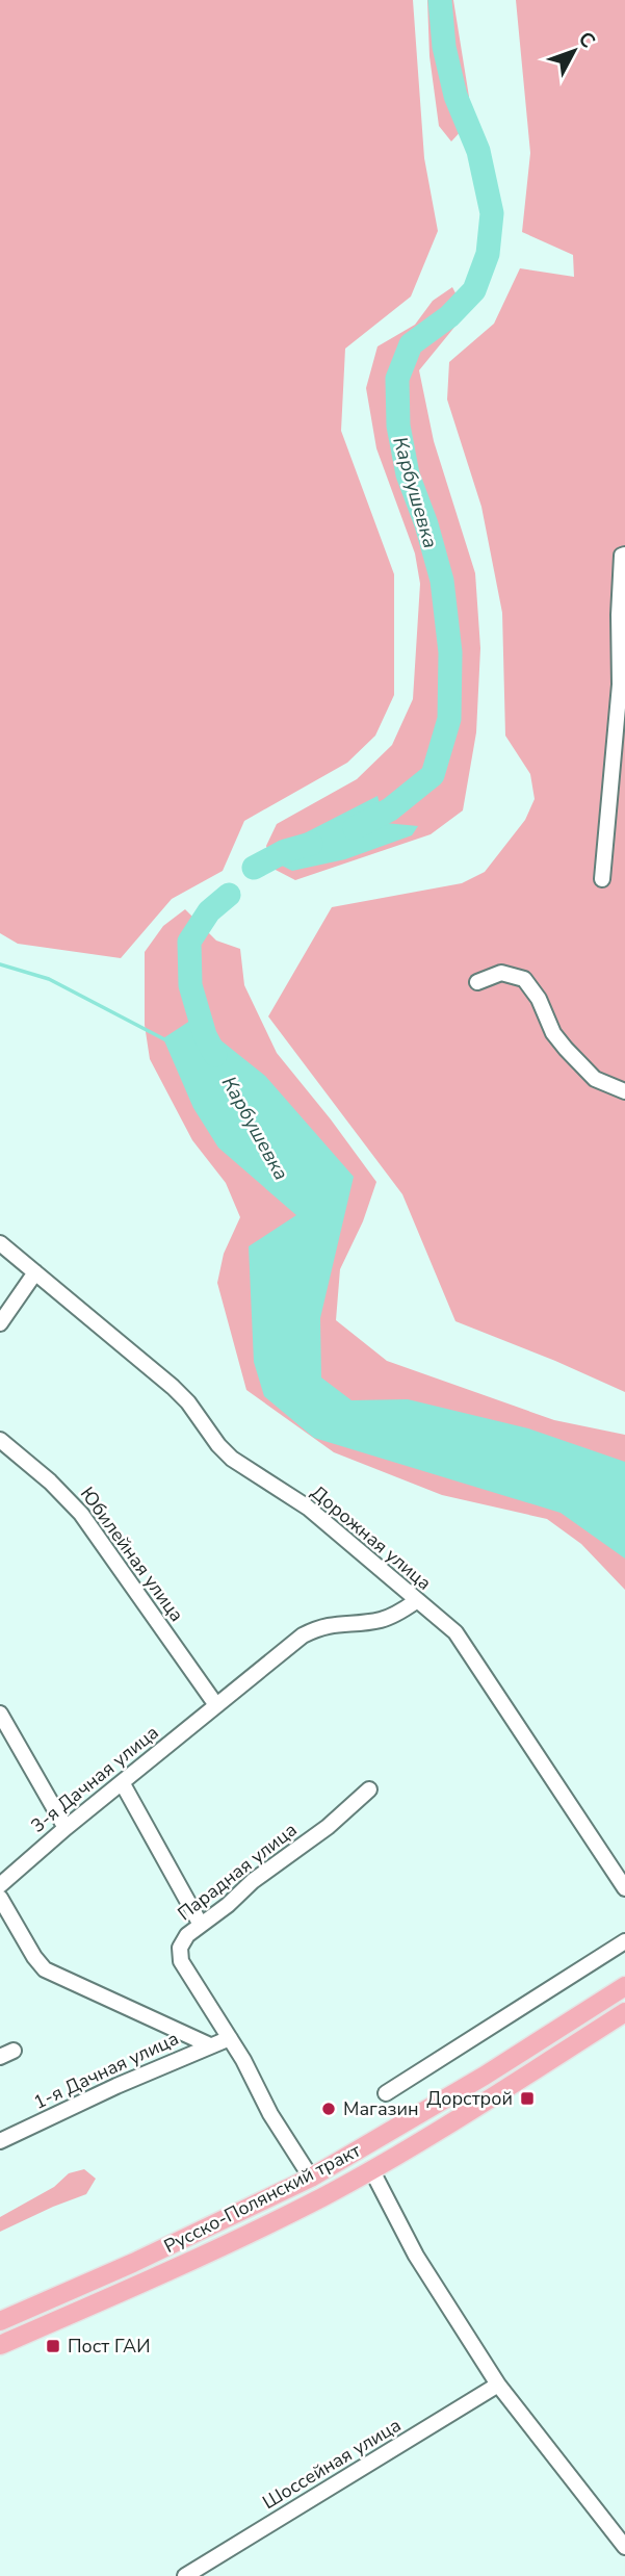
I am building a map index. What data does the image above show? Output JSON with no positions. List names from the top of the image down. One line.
{"streets":{"main road":["Русско-Полянский тракт"],"street":["Дорожная улица","Юбилейная улица","3-я Дачная улица","Парадная улица","1-я Дачная улица","Шоссейная улица"]},"crossings":[["Дорожная улица","3-я Дачная улица"],["Юбилейная улица","3-я Дачная улица"],["Парадная улица","1-я Дачная улица"],["Парадная улица","Русско-Полянский тракт"]],"water":["Карбушевка"],"places":{"transit":["Дорстрой","Пост ГАИ"],"other":["Магазин"]},"north":"top right"}
